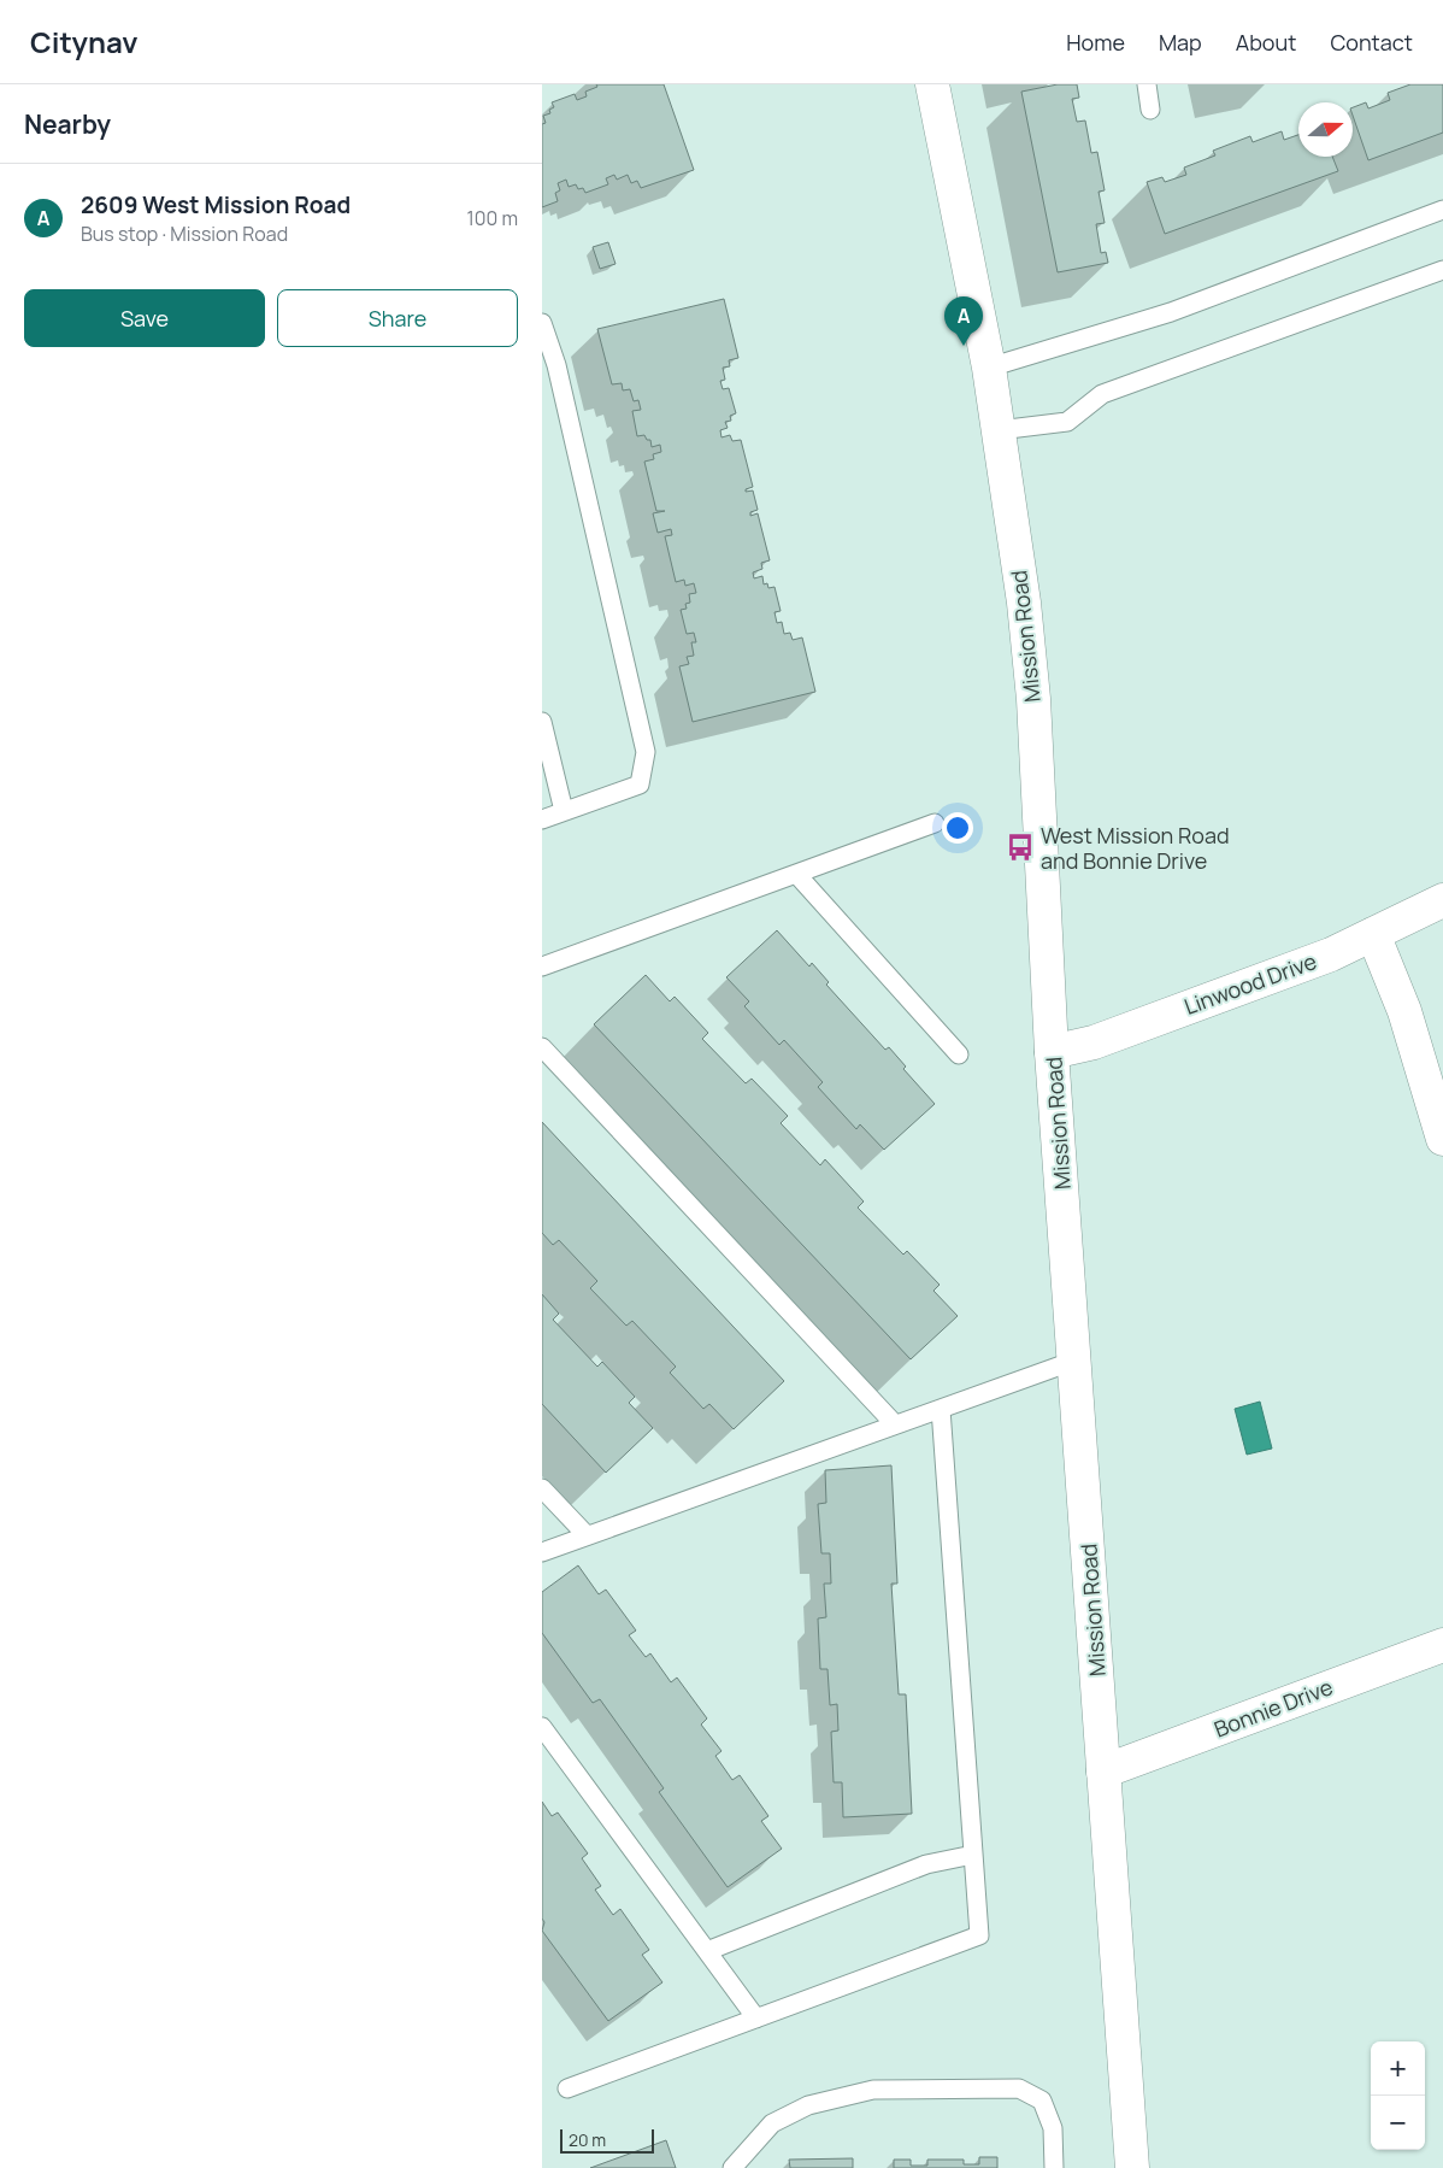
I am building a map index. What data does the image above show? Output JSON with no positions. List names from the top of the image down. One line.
{"streets":{"street":["Mission Road","Linwood Drive","Bonnie Drive"]},"crossings":[["Mission Road","Linwood Drive"],["Mission Road","Bonnie Drive"]],"places":{"bus stop":["West Mission Road and Bonnie Drive"]},"scale_bar":"20 m","north":"right","page":{"header":"Citynav","nav":["Home","Map","About","Contact"],"heading":"Nearby","list":[{"mark":"A","name":"2609 West Mission Road","note":"Bus stop · Mission Road","value":"100 m"}],"buttons":["Save","Share"],"pins":"A","map_buttons":["+","−"],"scale":"20 m"}}
